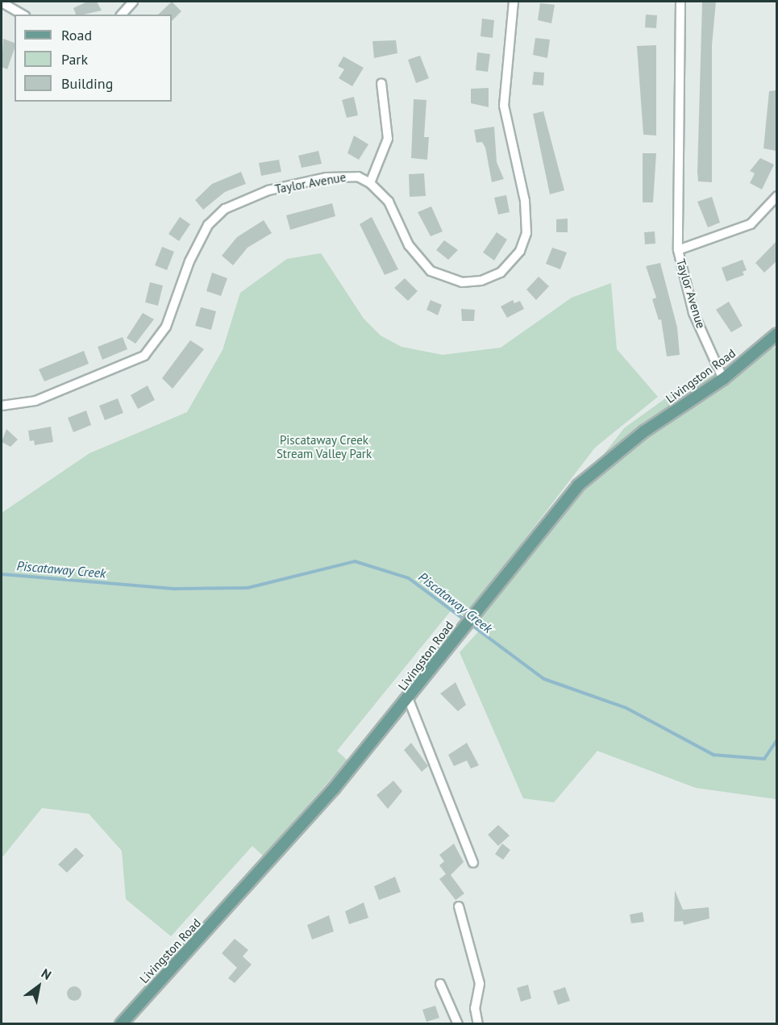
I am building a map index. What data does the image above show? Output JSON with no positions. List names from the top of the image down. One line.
{"streets":{"main road":["Livingston Road"],"street":["Taylor Avenue"]},"crossings":[["Taylor Avenue","Livingston Road"]],"water":["Piscataway Creek"],"parks":["Piscataway Creek Stream Valley Park"],"legend":["Road","Park","Building"],"north":"top right"}
